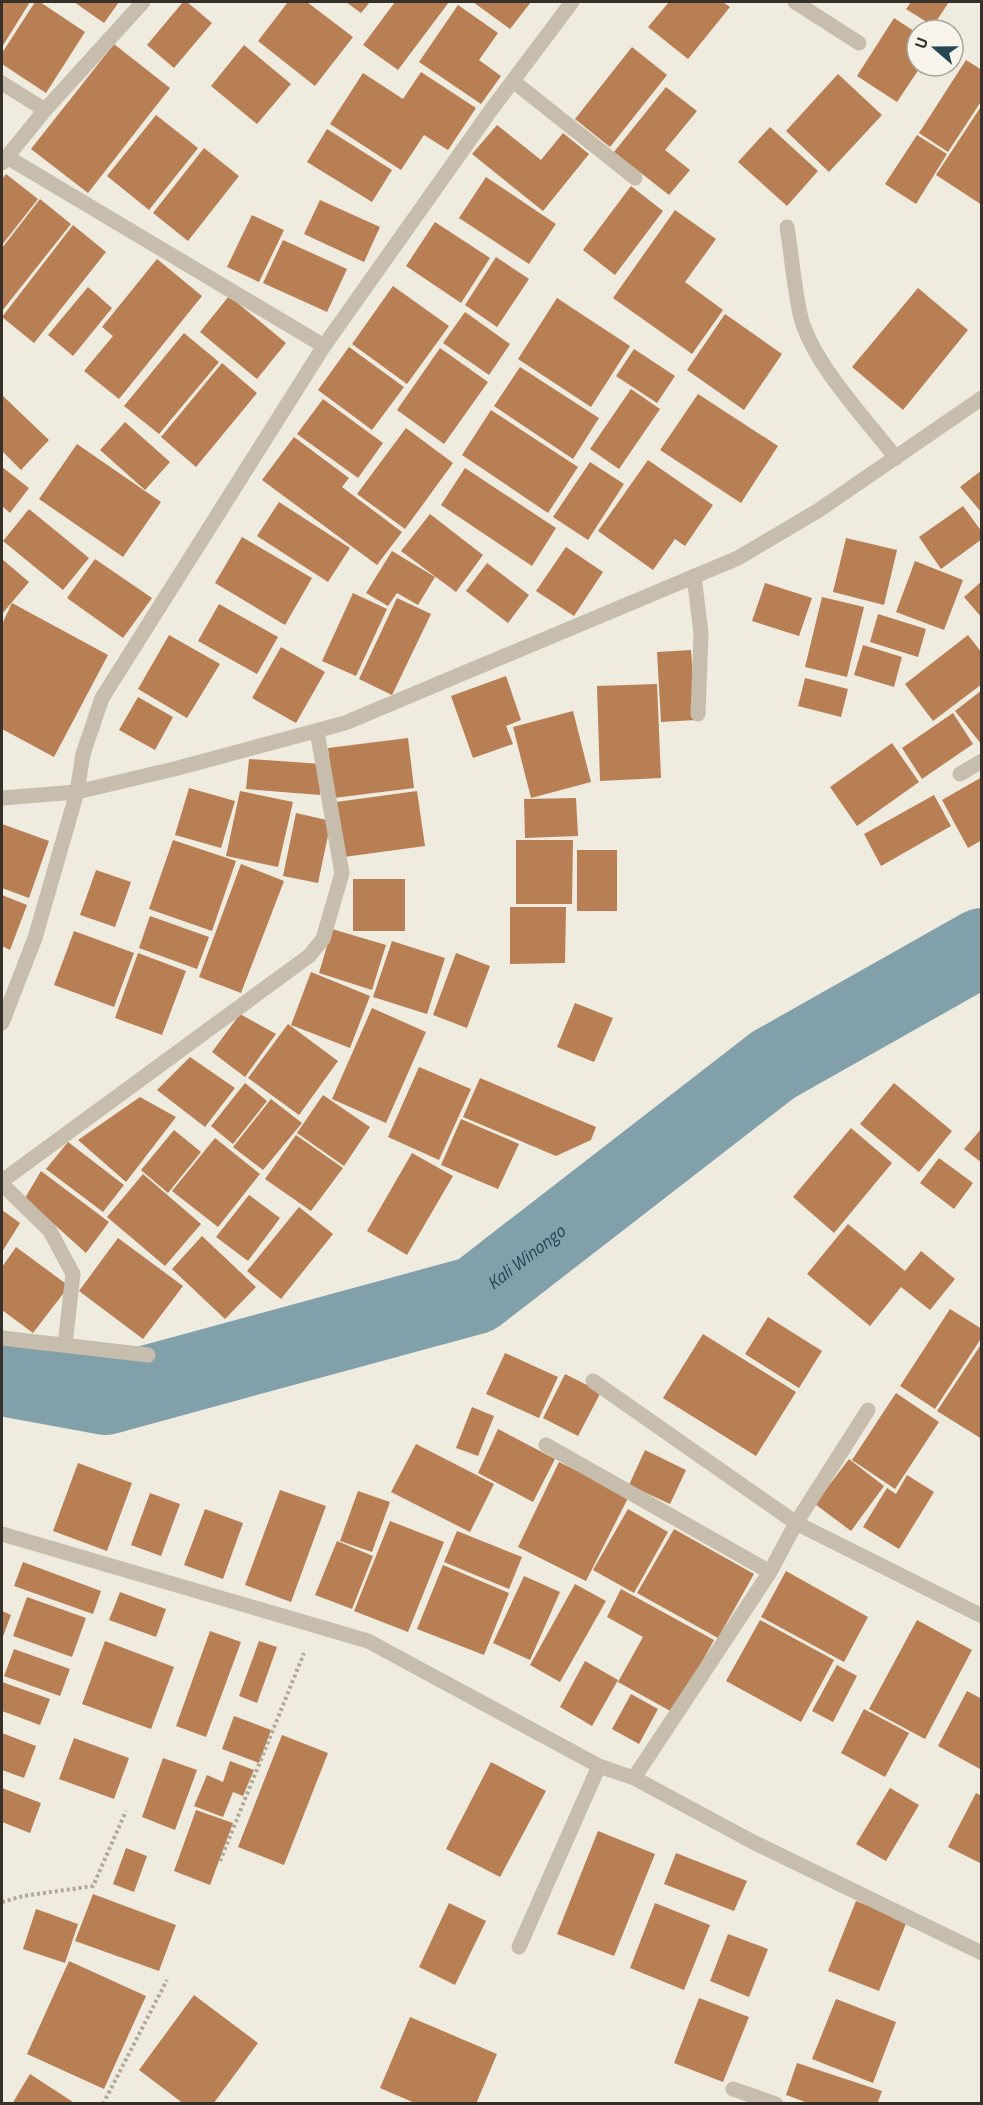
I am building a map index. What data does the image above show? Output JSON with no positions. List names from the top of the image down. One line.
{"water":["Kali Winongo"],"north":"left"}
